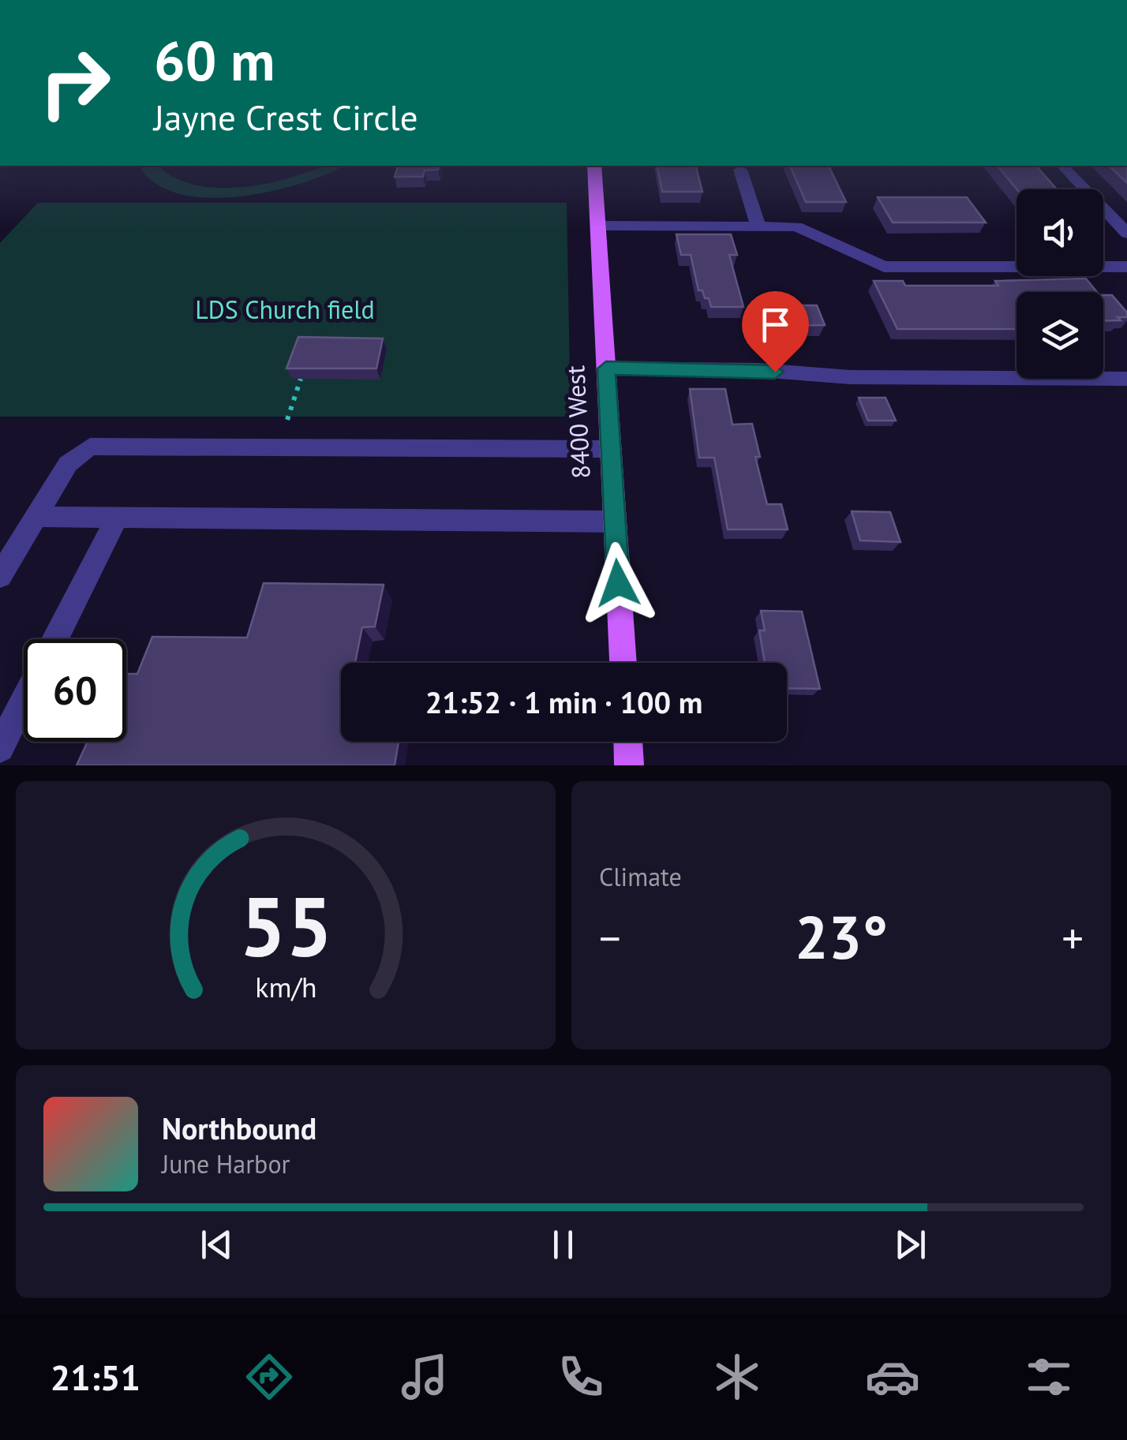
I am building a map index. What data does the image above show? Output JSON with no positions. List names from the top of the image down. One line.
{"streets":{"main road":["8400 West"]},"parks":["LDS Church field"],"page":{"turn":["60 m","Jayne Crest Circle"],"limit":"60","trip":"21:52 · 1 min · 100 m","tile":"Climate","heat":["−","23°","+"],"song":["Northbound","June Harbor"],"tabs":"21:51","gauge":["55","km/h"]}}
